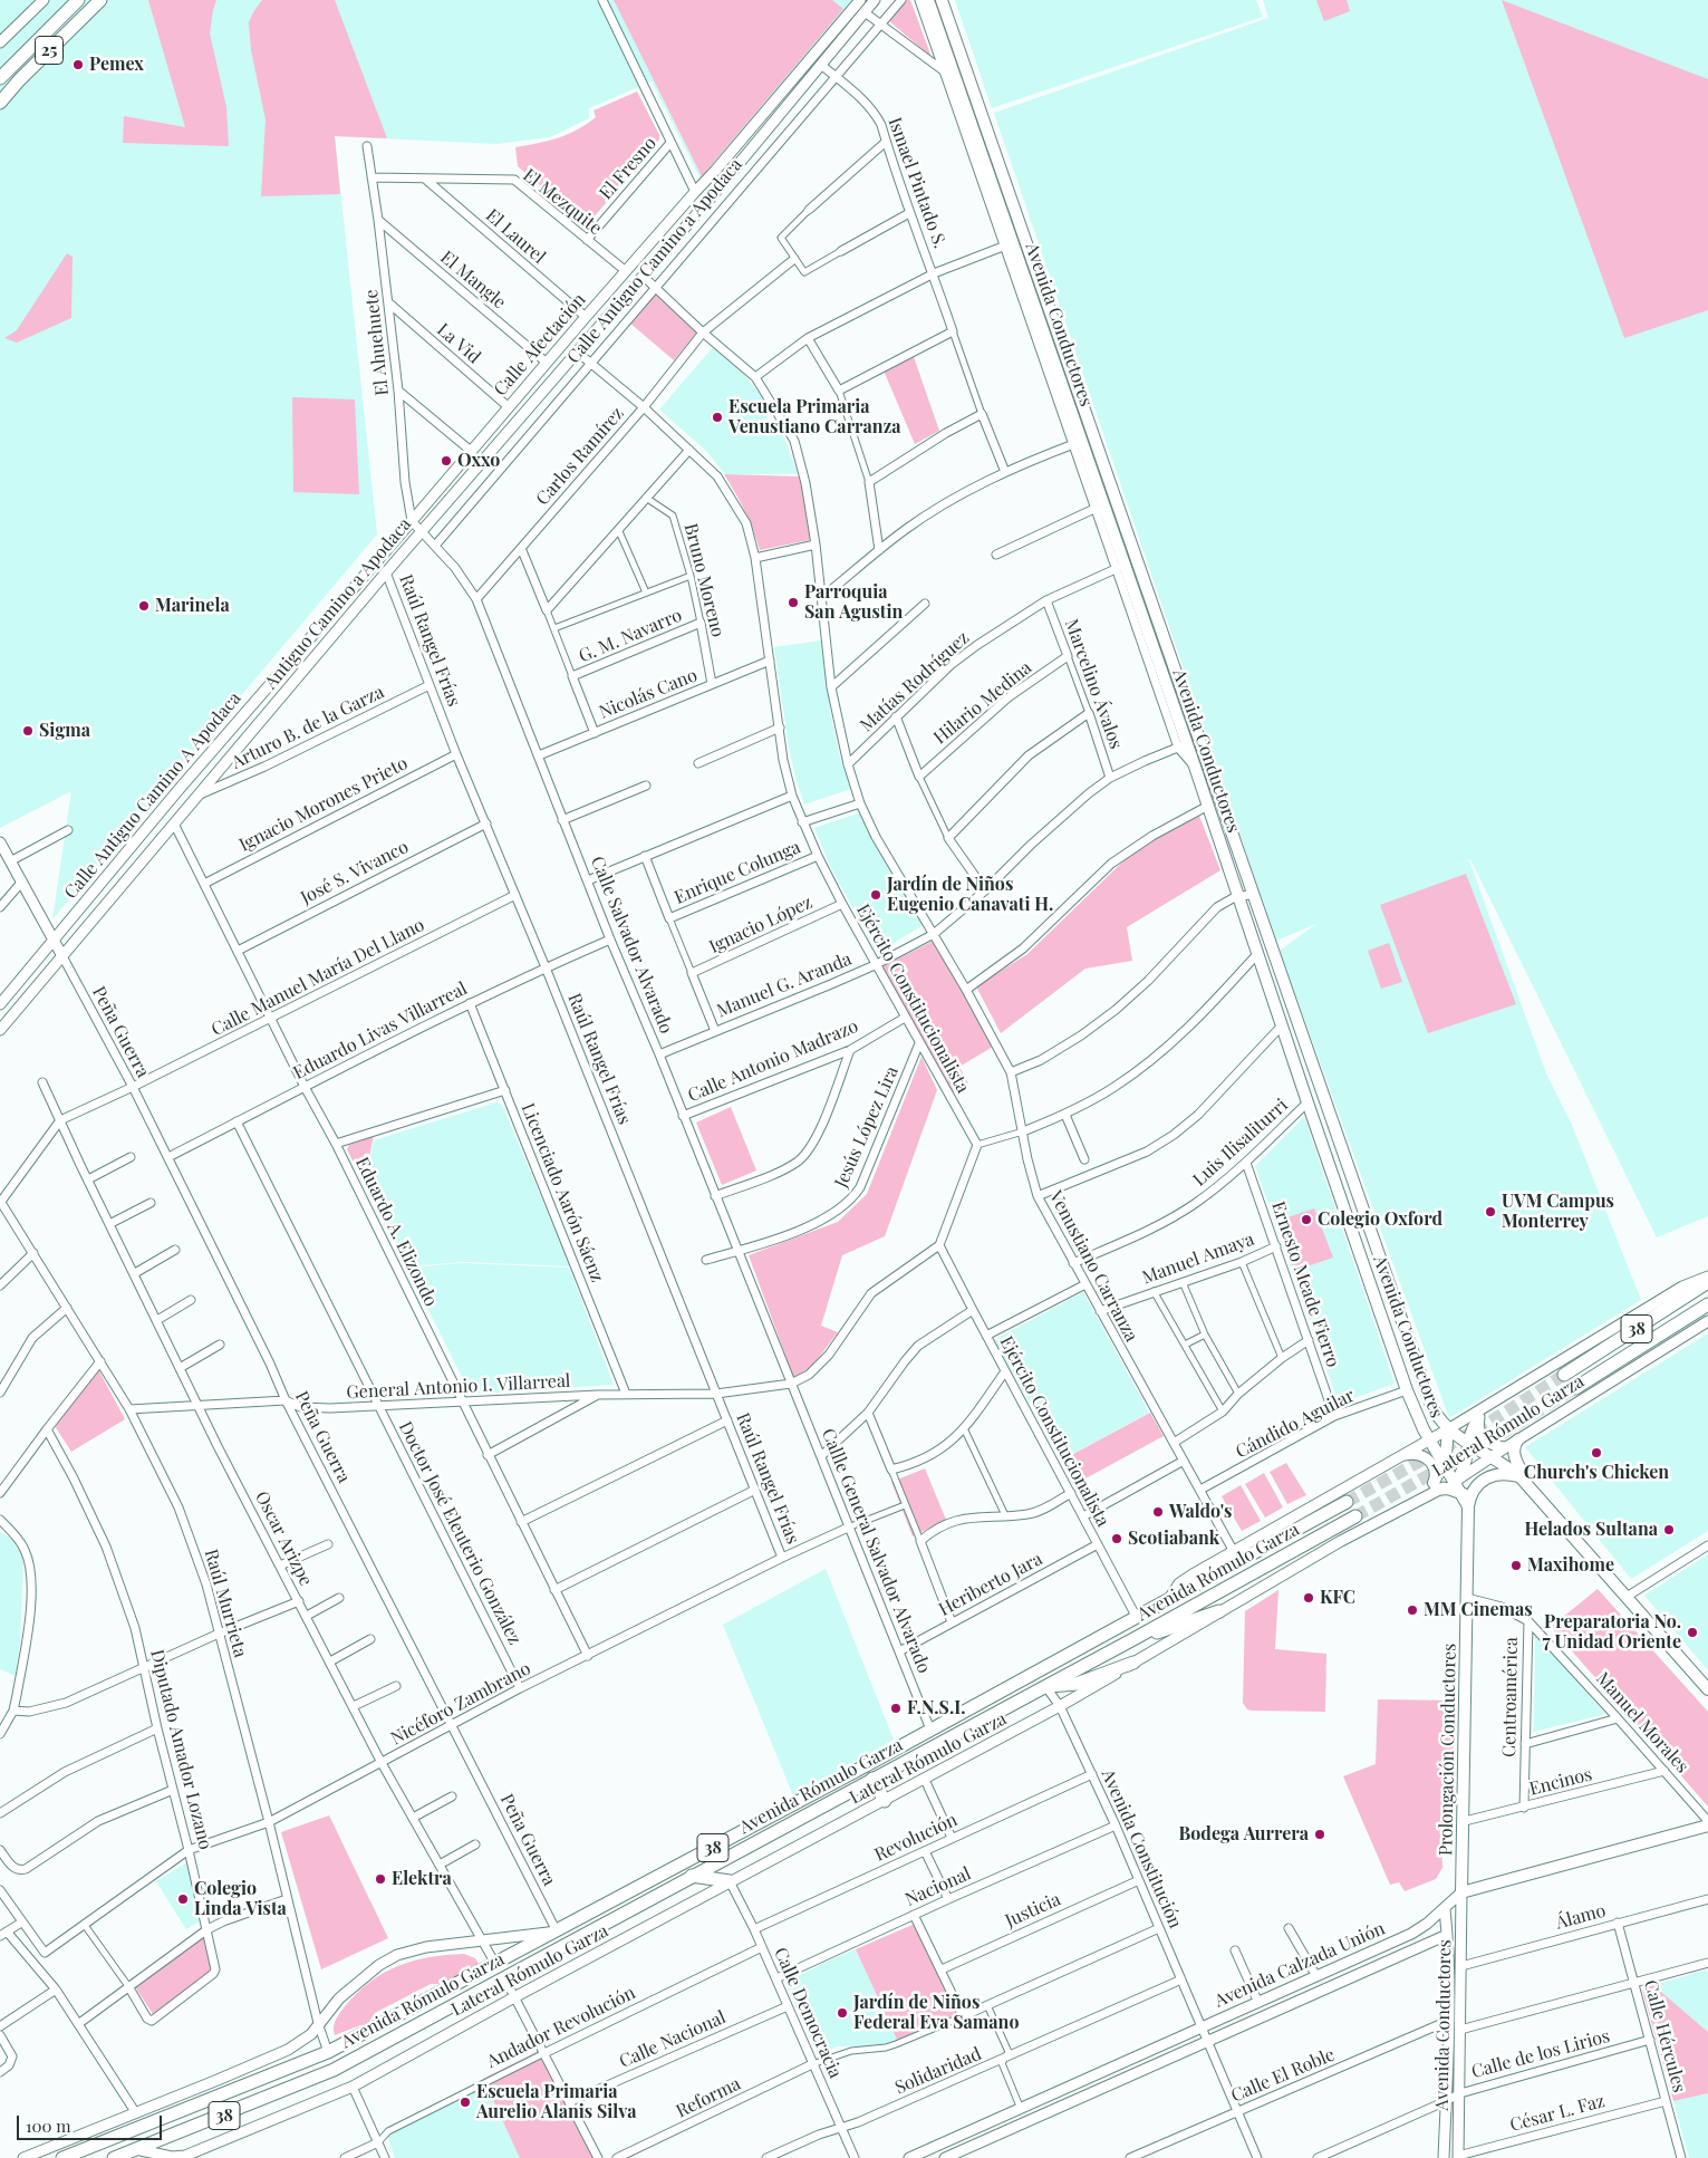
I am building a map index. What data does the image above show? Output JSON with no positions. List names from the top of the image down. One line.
{"streets":{"main road":["25","Avenida Conductores","38","Avenida Rómulo Garza","Prolongación Conductores","Avenida Calzada Unión"],"street":["El Fresno","Ismael Pintado S.","El Mezquite","El Laurel","Calle Antiguo Camino a Apodaca","El Mangle","El Ahuehuete","La Vid","Calle Afectación","Carlos Ramírez","Bruno Moreno","Antiguo Camino a Apodaca","G. M. Navarro","Raúl Rangel Frías","Matías Rodríguez","Marcelino Ávalos","Nicolás Cano","Hilario Medina","Arturo B. de la Garza","Calle Antiguo Camino A Apodaca","Ignacio Morones Prieto","José S. Vivanco","Enrique Colunga","Ignacio López","Calle Salvador Alvarado","Calle Manuel María Del Llano","Manuel G. Aranda","Ejército Constitucionalista","Eduardo Livas Villarreal","Peña Guerra","Calle Antonio Madrazo","Jesús López Lira","Luis Ilisaliturri","Licenciado Aarón Sáenz","Eduardo A. Elizondo","Manuel Amaya","Venustiano Carranza","Ernesto Meade Fierro","General Antonio I. Villarreal","Cándido Aguilar","Lateral Rómulo Garza","Doctor José Eleuterio González","Oscar Arizpe","Callle General Salvador Alvarado","Heriberto Jara","Raúl Murrieta","Centroamérica","Nicéforo Zambrano","Manuel Morales","Diputado Amador Lozano","Encinos","Revolución","Avenida Constitución","Nacional","Justicia","Álamo","Calle Democracia","Andador Revolución","Calle Hércules","Calle Nacional","Calle de los Lirios","Solidaridad","Calle El Roble","Reforma","César L. Faz"]},"crossings":[["El Fresno","El Mezquite"],["Ismael Pintado S.","Calle Antiguo Camino a Apodaca"],["El Mezquite","El Laurel"],["El Mezquite","El Ahuehuete"],["El Mezquite","Calle Afectación"],["El Laurel","Calle Afectación"],["Calle Antiguo Camino a Apodaca","Calle Afectación"],["Calle Antiguo Camino a Apodaca","Antiguo Camino a Apodaca"],["Calle Antiguo Camino a Apodaca","Calle Salvador Alvarado"],["Calle Antiguo Camino a Apodaca","Ejército Constitucionalista"],["Calle Antiguo Camino a Apodaca","Venustiano Carranza"],["El Mangle","El Ahuehuete"],["El Mangle","Calle Afectación"],["Avenida Conductores","Matías Rodríguez"],["Avenida Conductores","Manuel G. Aranda"],["Avenida Conductores","Luis Ilisaliturri"],["Avenida Conductores","Cándido Aguilar"],["Avenida Conductores","Lateral Rómulo Garza"],["Avenida Conductores","Prolongación Conductores"],["Avenida Conductores","Álamo"],["Avenida Conductores","Avenida Calzada Unión"],["Avenida Conductores","Calle de los Lirios"],["Avenida Conductores","Calle El Roble"],["Avenida Conductores","César L. Faz"],["El Ahuehuete","La Vid"],["El Ahuehuete","Calle Afectación"],["El Ahuehuete","Antiguo Camino a Apodaca"],["El Ahuehuete","Calle Antiguo Camino A Apodaca"],["El Ahuehuete","Calle Salvador Alvarado"],["La Vid","Calle Afectación"],["Calle Afectación","Calle Antiguo Camino A Apodaca"],["Carlos Ramírez","Calle Salvador Alvarado"],["Carlos Ramírez","Ejército Constitucionalista"],["Carlos Ramírez","Venustiano Carranza"],["Bruno Moreno","G. M. Navarro"],["Bruno Moreno","Nicolás Cano"],["Antiguo Camino a Apodaca","Raúl Rangel Frías"],["Antiguo Camino a Apodaca","Arturo B. de la Garza"],["Antiguo Camino a Apodaca","Calle Salvador Alvarado"],["Antiguo Camino a Apodaca","Ejército Constitucionalista"],["Antiguo Camino a Apodaca","Peña Guerra"],["Antiguo Camino a Apodaca","Eduardo A. Elizondo"],["Antiguo Camino a Apodaca","Venustiano Carranza"],["Raúl Rangel Frías","Arturo B. de la Garza"],["Raúl Rangel Frías","Ignacio Morones Prieto"],["Raúl Rangel Frías","José S. Vivanco"],["Raúl Rangel Frías","Calle Manuel María Del Llano"],["Raúl Rangel Frías","Eduardo Livas Villarreal"],["Raúl Rangel Frías","General Antonio I. Villarreal"],["Raúl Rangel Frías","Nicéforo Zambrano"],["Matías Rodríguez","Marcelino Ávalos"],["Matías Rodríguez","Venustiano Carranza"],["Marcelino Ávalos","Hilario Medina"],["Marcelino Ávalos","Manuel G. Aranda"],["Nicolás Cano","Calle Salvador Alvarado"],["Nicolás Cano","Ejército Constitucionalista"],["Ignacio Morones Prieto","Eduardo A. Elizondo"],["José S. Vivanco","Eduardo A. Elizondo"],["Enrique Colunga","Ejército Constitucionalista"],["Ignacio López","Ejército Constitucionalista"],["Calle Salvador Alvarado","Manuel G. Aranda"],["Calle Salvador Alvarado","Eduardo Livas Villarreal"],["Calle Salvador Alvarado","Calle Antonio Madrazo"],["Calle Salvador Alvarado","Jesús López Lira"],["Calle Salvador Alvarado","General Antonio I. Villarreal"],["Calle Salvador Alvarado","Callle General Salvador Alvarado"],["Calle Manuel María Del Llano","Peña Guerra"],["Calle Manuel María Del Llano","Eduardo A. Elizondo"],["Calle Manuel María Del Llano","Oscar Arizpe"],["Manuel G. Aranda","Ejército Constitucionalista"],["Manuel G. Aranda","Venustiano Carranza"],["Ejército Constitucionalista","Calle Antonio Madrazo"],["Ejército Constitucionalista","Jesús López Lira"],["Ejército Constitucionalista","Avenida Rómulo Garza"],["Ejército Constitucionalista","Heriberto Jara"],["Eduardo Livas Villarreal","Peña Guerra"],["Eduardo Livas Villarreal","Licenciado Aarón Sáenz"],["Eduardo Livas Villarreal","Eduardo A. Elizondo"],["Eduardo Livas Villarreal","Doctor José Eleuterio González"],["Peña Guerra","General Antonio I. Villarreal"],["Peña Guerra","Avenida Rómulo Garza"],["Peña Guerra","Nicéforo Zambrano"],["Luis Ilisaliturri","Venustiano Carranza"],["Luis Ilisaliturri","Ernesto Meade Fierro"],["Licenciado Aarón Sáenz","General Antonio I. Villarreal"],["Eduardo A. Elizondo","General Antonio I. Villarreal"],["Eduardo A. Elizondo","Nicéforo Zambrano"],["Manuel Amaya","Venustiano Carranza"],["Manuel Amaya","Ernesto Meade Fierro"],["Venustiano Carranza","Cándido Aguilar"],["Venustiano Carranza","Lateral Rómulo Garza"],["Ernesto Meade Fierro","Cándido Aguilar"],["General Antonio I. Villarreal","Doctor José Eleuterio González"],["General Antonio I. Villarreal","Oscar Arizpe"],["General Antonio I. Villarreal","Callle General Salvador Alvarado"],["General Antonio I. Villarreal","Raúl Murrieta"],["Lateral Rómulo Garza","Avenida Rómulo Garza"],["Lateral Rómulo Garza","Avenida Constitución"],["Lateral Rómulo Garza","Calle Democracia"],["Doctor José Eleuterio González","Nicéforo Zambrano"],["Oscar Arizpe","Avenida Rómulo Garza"],["Oscar Arizpe","Nicéforo Zambrano"],["Callle General Salvador Alvarado","Avenida Rómulo Garza"],["Callle General Salvador Alvarado","Heriberto Jara"],["Callle General Salvador Alvarado","Nicéforo Zambrano"],["Avenida Rómulo Garza","Raúl Murrieta"],["Avenida Rómulo Garza","Avenida Constitución"],["Raúl Murrieta","Nicéforo Zambrano"],["Centroamérica","Manuel Morales"],["Centroamérica","Encinos"],["Nicéforo Zambrano","Diputado Amador Lozano"],["Manuel Morales","Prolongación Conductores"],["Manuel Morales","Encinos"],["Prolongación Conductores","Encinos"],["Prolongación Conductores","Avenida Calzada Unión"],["Revolución","Avenida Constitución"],["Revolución","Calle Democracia"],["Avenida Constitución","Nacional"],["Avenida Constitución","Justicia"],["Avenida Constitución","Avenida Calzada Unión"],["Avenida Constitución","Solidaridad"],["Avenida Constitución","Calle El Roble"],["Nacional","Calle Democracia"],["Álamo","Calle Hércules"],["Calle Democracia","Andador Revolución"],["Calle Democracia","Calle Nacional"],["Calle Democracia","Solidaridad"],["Calle Democracia","Reforma"],["Calle Hércules","Calle de los Lirios"],["Calle Hércules","César L. Faz"]],"places":["Pemex","Escuela Primaria Venustiano Carranza","Oxxo","Parroquia San Agustin","Marinela","Sigma","Jardín de Niños Eugenio Canavati H.","UVM Campus Monterrey","Colegio Oxford","Church's Chicken","Waldo's","Helados Sultana","Scotiabank","Maxihome","KFC","MM Cinemas","Preparatoria No. 7 Unidad Oriente","F.N.S.I.","Bodega Aurrera","Elektra","Colegio Linda Vista","Jardín de Niños Federal Eva Samano","Escuela Primaria Aurelio Alanis Silva"],"scale_bar":"100 m"}
